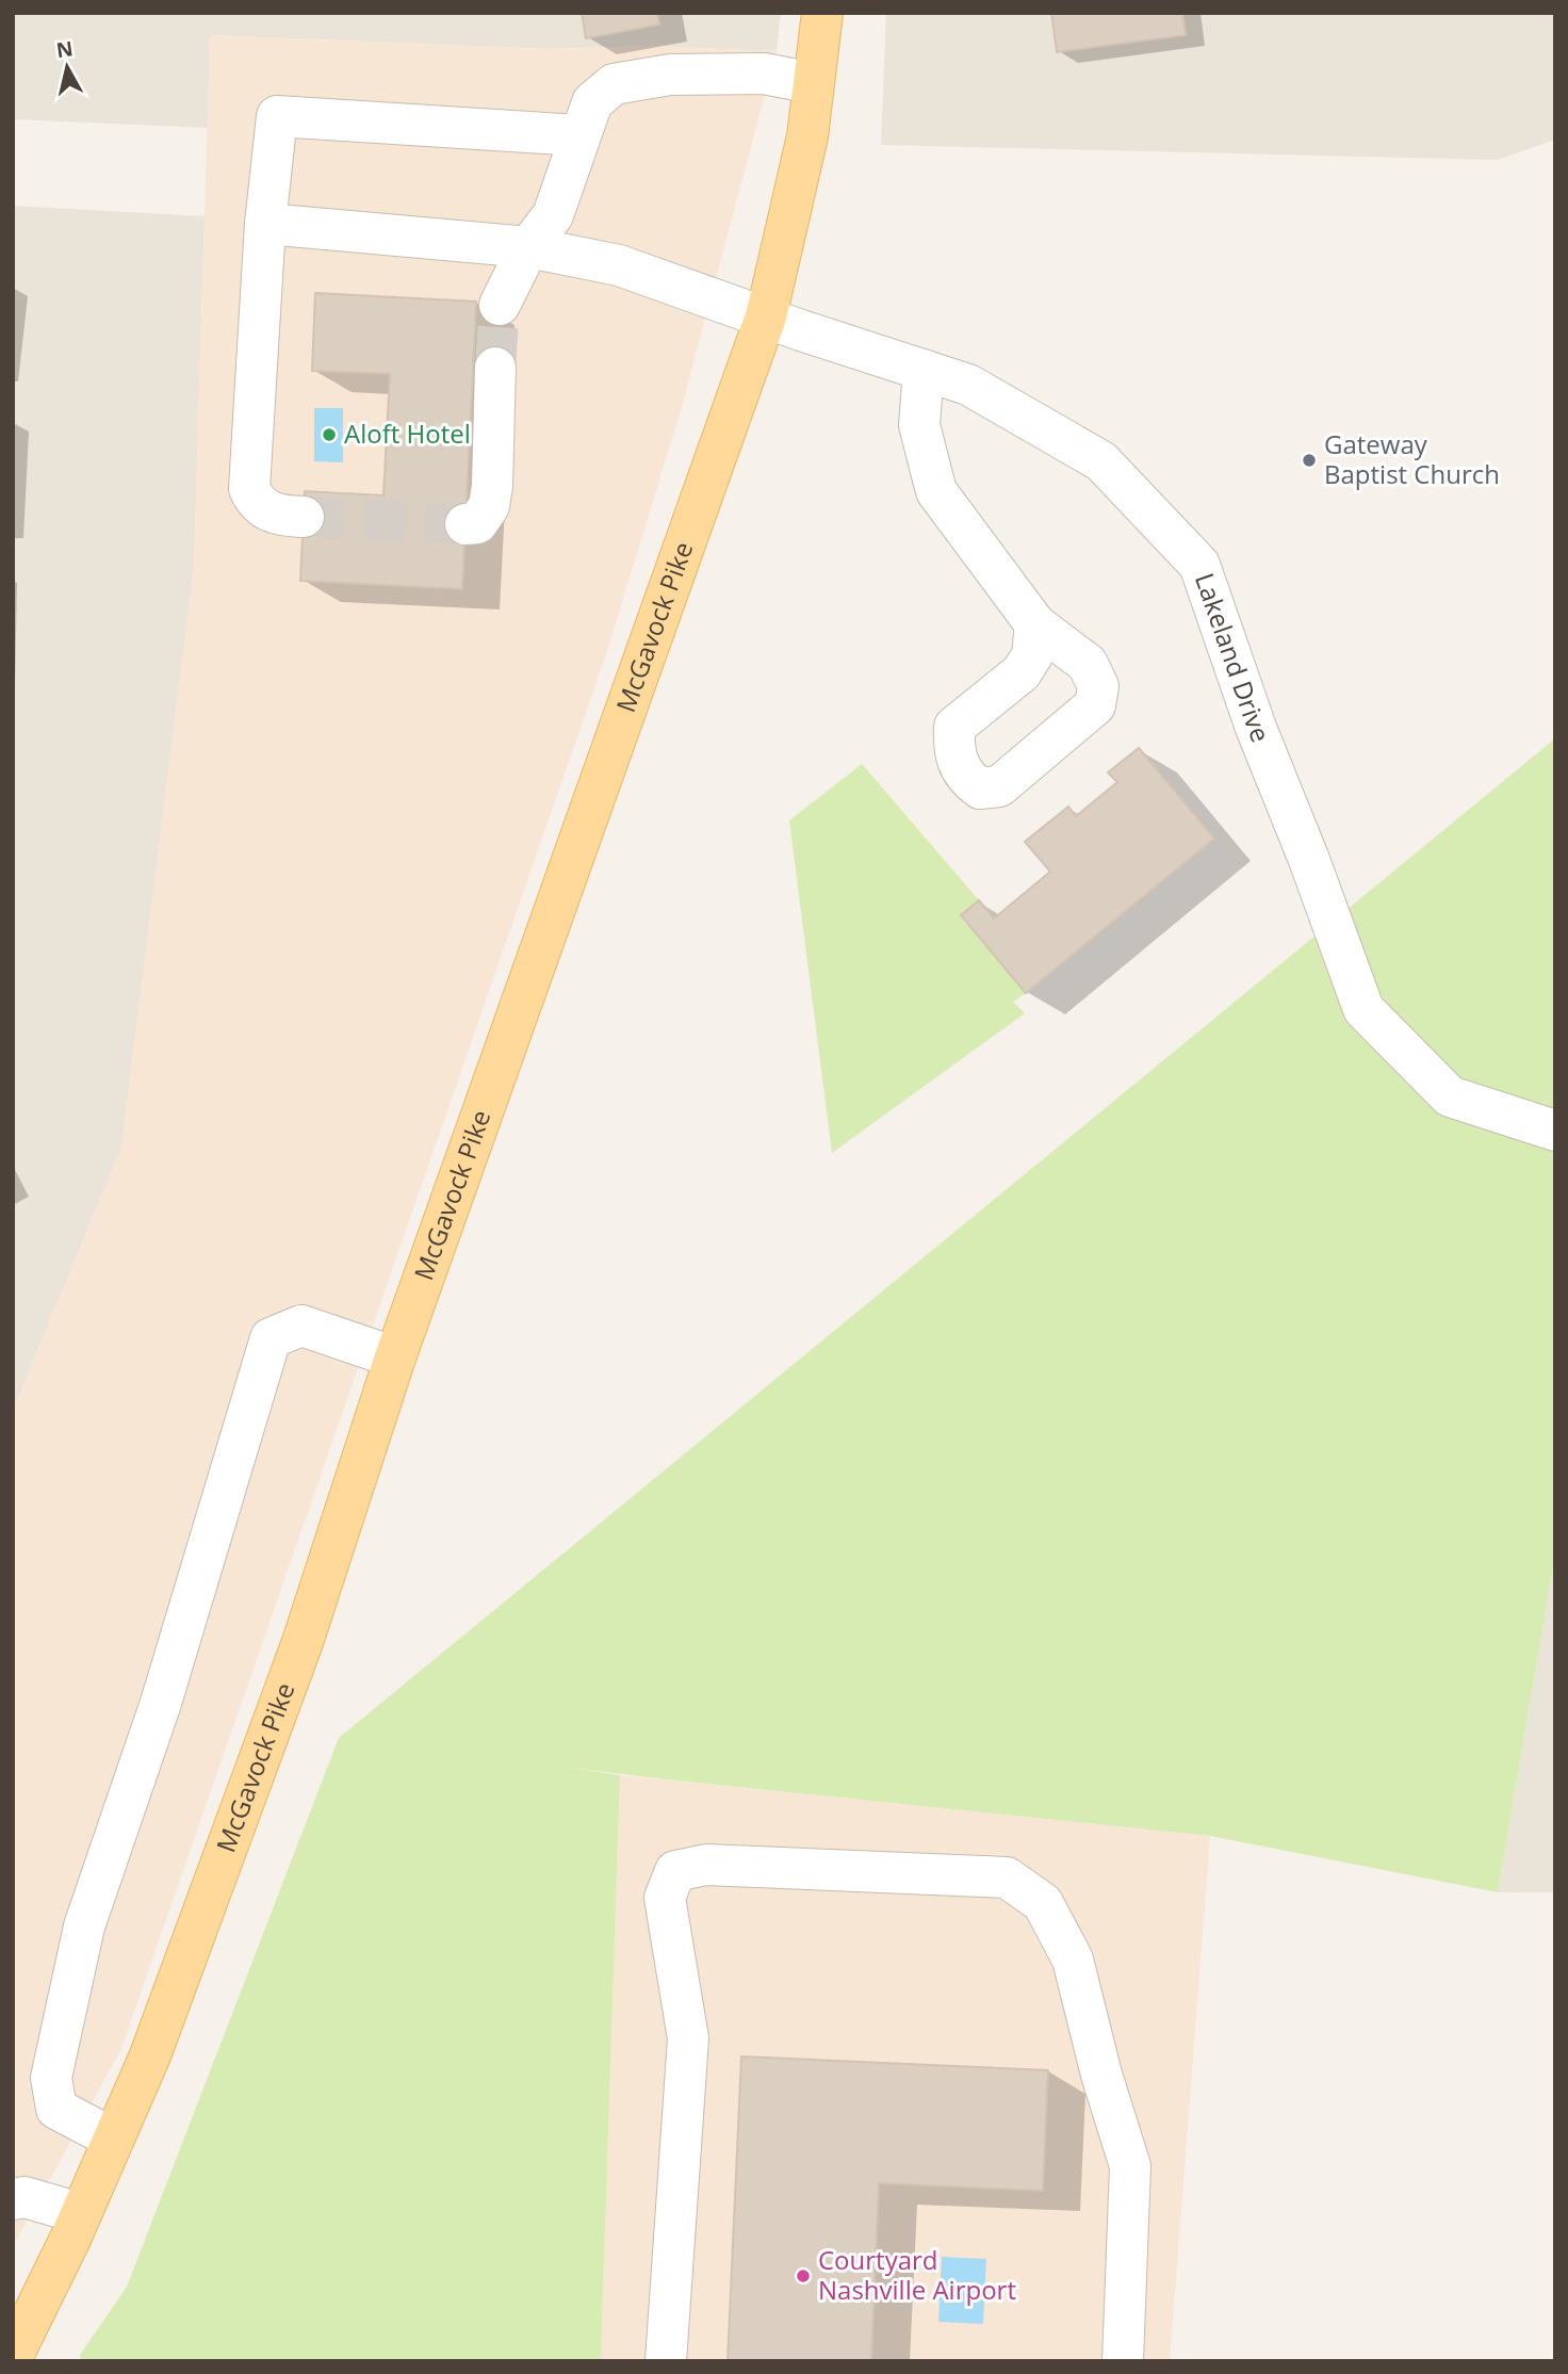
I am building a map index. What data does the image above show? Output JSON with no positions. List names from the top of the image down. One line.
{"streets":{"main road":["McGavock Pike"],"street":["Lakeland Drive"]},"crossings":[["McGavock Pike","Lakeland Drive"]],"places":["Aloft Hotel","Gateway Baptist Church","Courtyard Nashville Airport"],"north":"top"}
